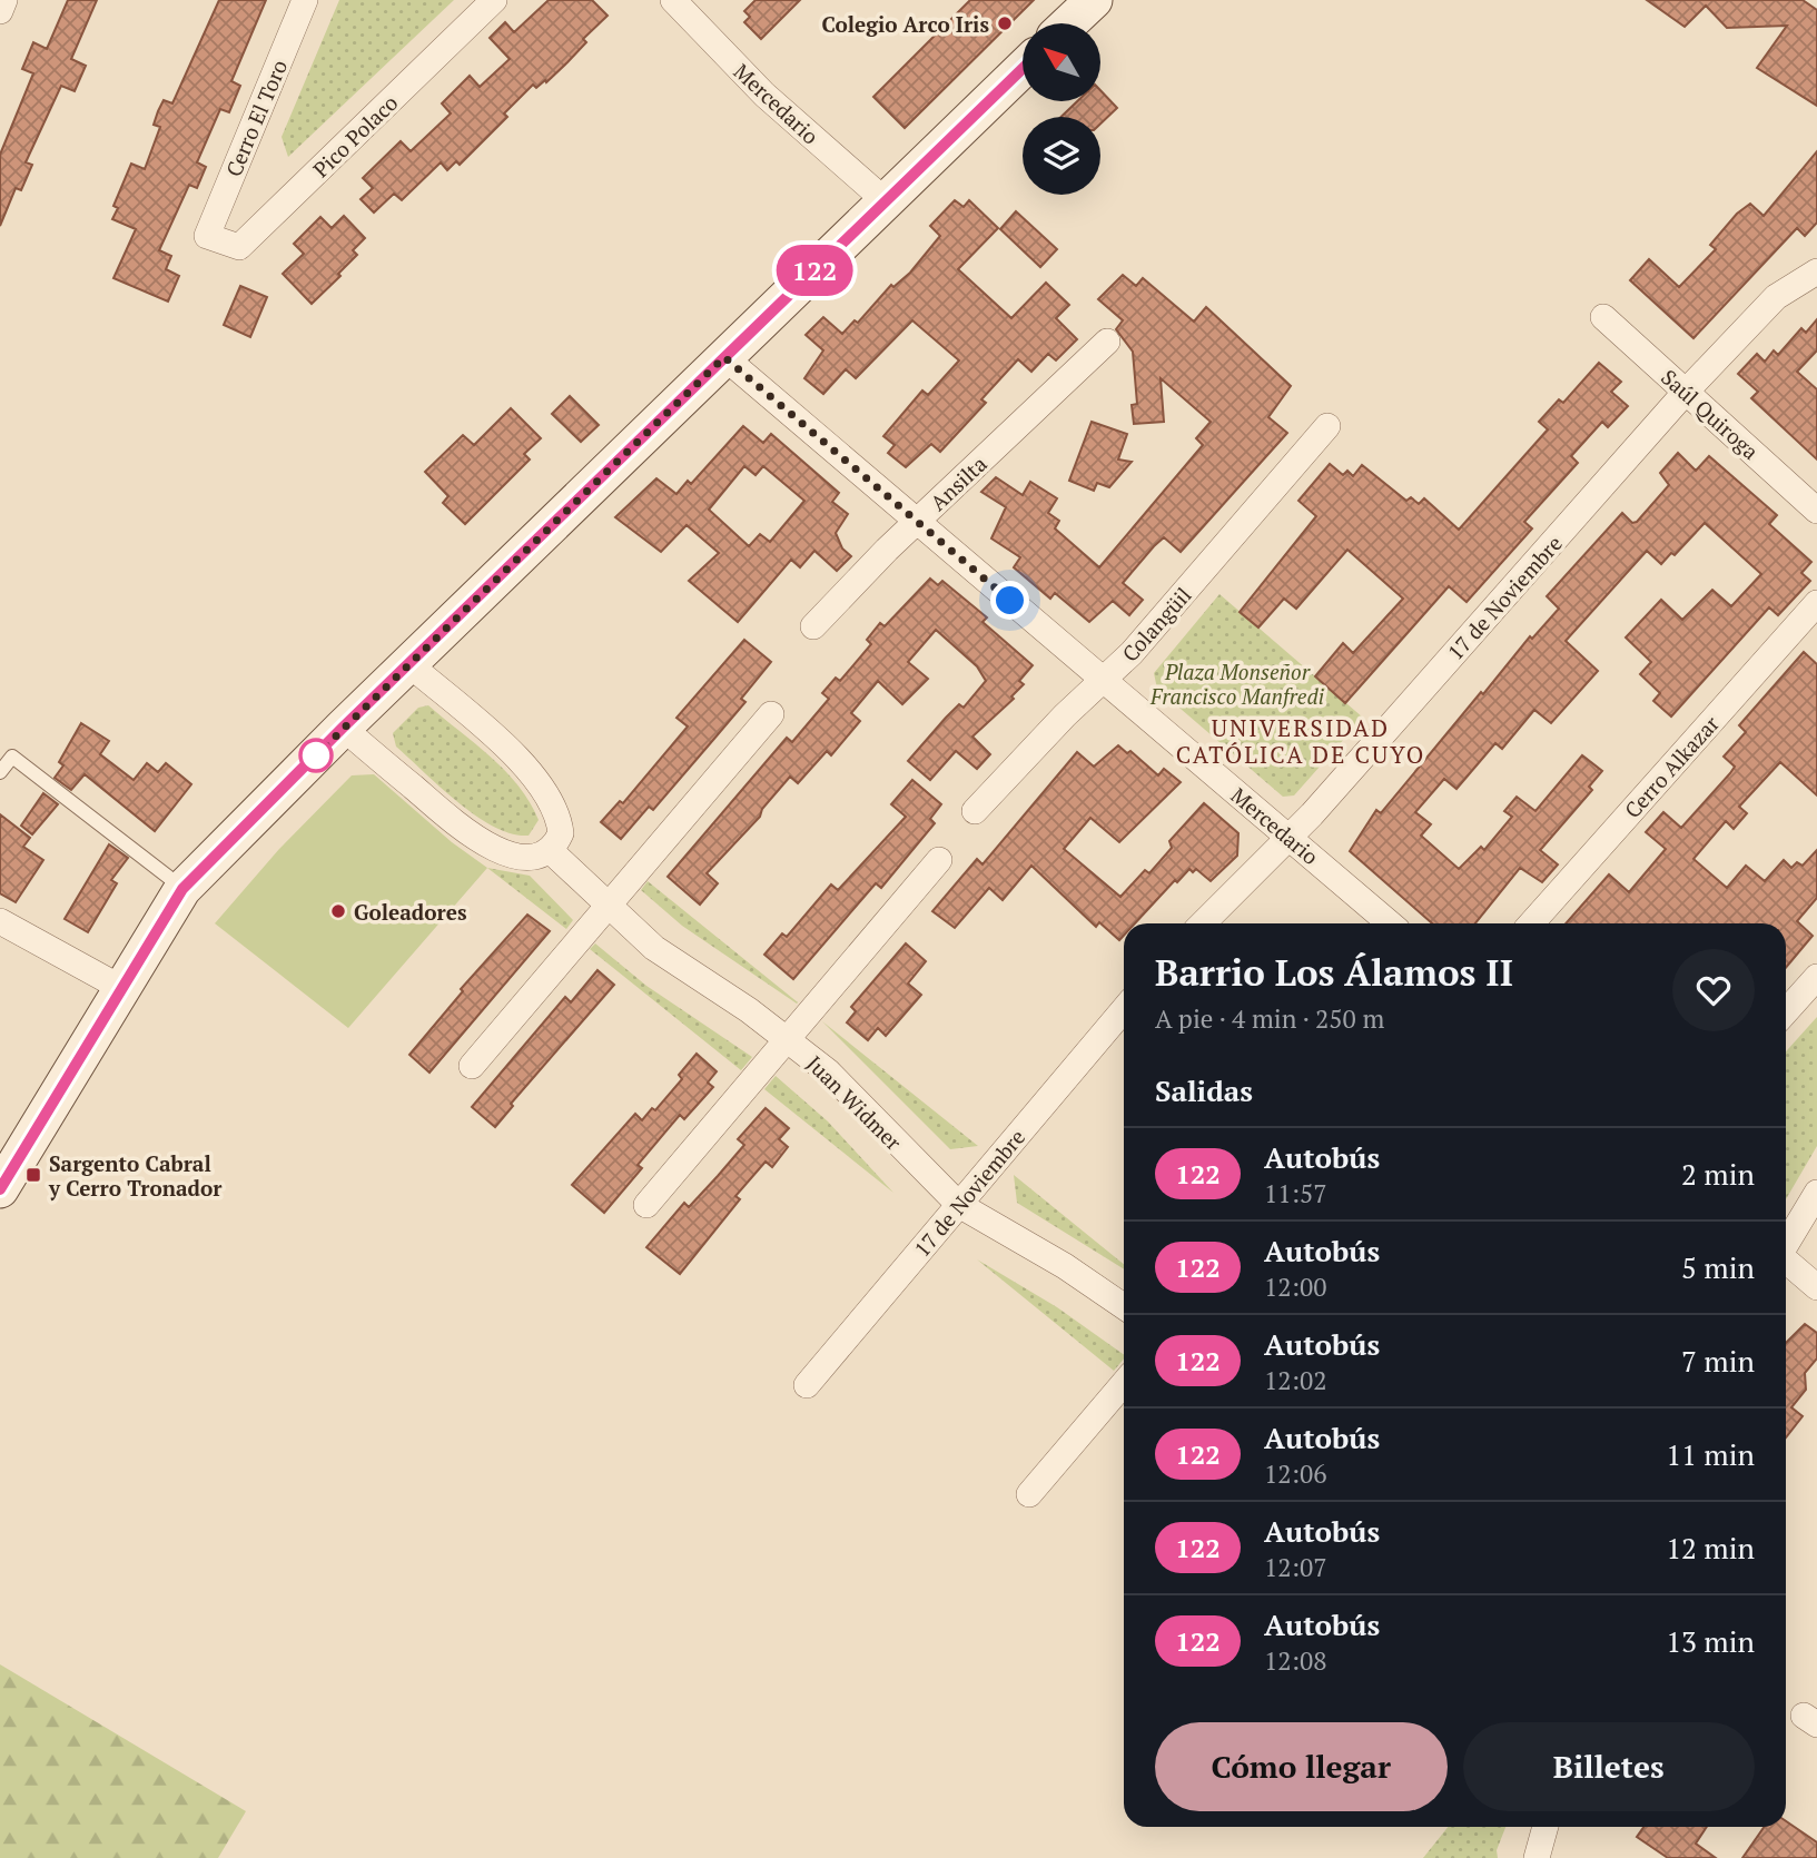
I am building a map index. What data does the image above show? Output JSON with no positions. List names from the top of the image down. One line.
{"streets":{"street":["Mercedario","Cerro El Toro","Pico Polaco","Saúl Quiroga","Ansilta","17 de Noviembre","Colangüil","Cerro Alkazar","Juan Widmer"]},"crossings":[["Mercedario","Ansilta"],["Mercedario","17 de Noviembre"],["Mercedario","Colangüil"],["Cerro El Toro","Pico Polaco"],["Saúl Quiroga","17 de Noviembre"],["17 de Noviembre","Juan Widmer"]],"districts":["UNIVERSIDAD CATÓLICA DE CUYO"],"parks":["Plaza Monseñor Francisco Manfredi"],"places":{"other":["Colegio Arco Iris","Goleadores"],"transit":["Sargento Cabral y Cerro Tronador"]},"lines":["bus line 122"],"north":"top left","page":{"on_map":"122","heading":[["Barrio Los Álamos II","A pie · 4 min · 250 m"],"Salidas"],"list":[{"mark":"122","name":"Autobús","note":"11:57","value":"2 min"},{"mark":"122","name":"Autobús","note":"12:00","value":"5 min"},{"mark":"122","name":"Autobús","note":"12:02","value":"7 min"},{"mark":"122","name":"Autobús","note":"12:06","value":"11 min"},{"mark":"122","name":"Autobús","note":"12:07","value":"12 min"},{"mark":"122","name":"Autobús","note":"12:08","value":"13 min"}],"buttons":["Cómo llegar","Billetes"]}}
